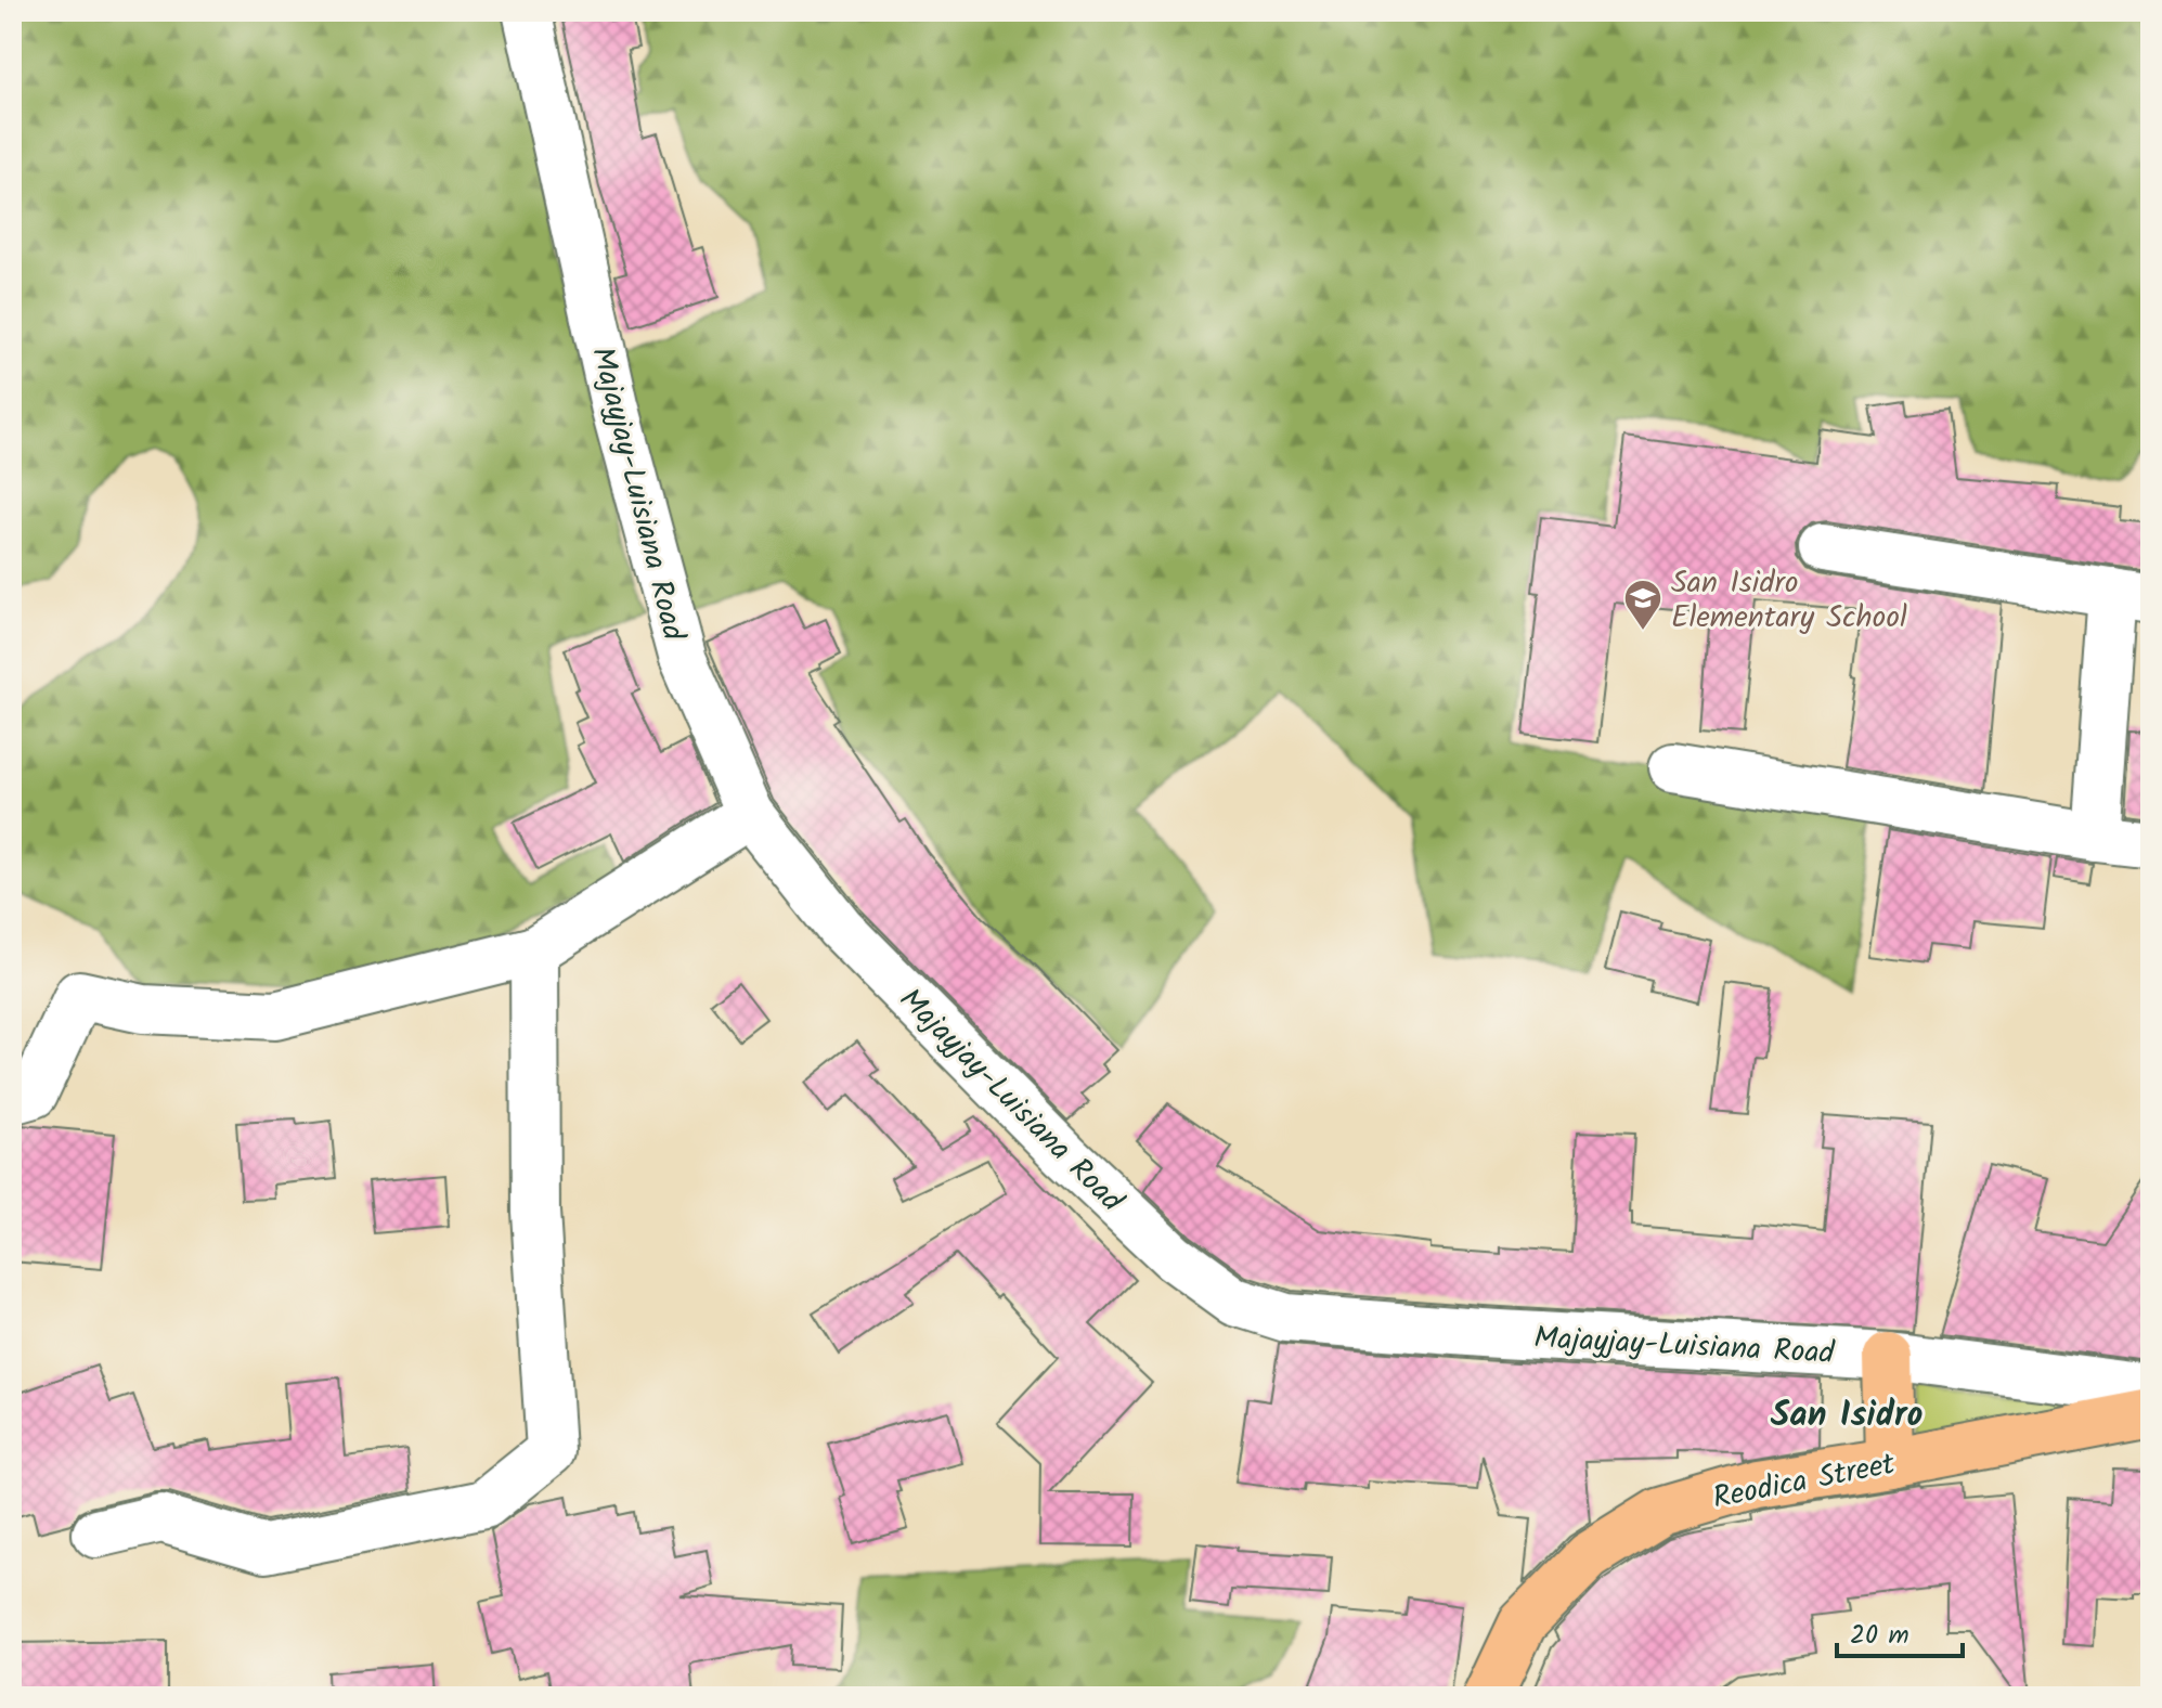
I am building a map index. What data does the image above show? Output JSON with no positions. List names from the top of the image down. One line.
{"streets":{"main road":["Reodica Street"],"street":["Majayjay-Luisiana Road"]},"districts":["San Isidro"],"places":{"school or university":["San Isidro Elementary School"]},"scale_bar":"20 m"}
